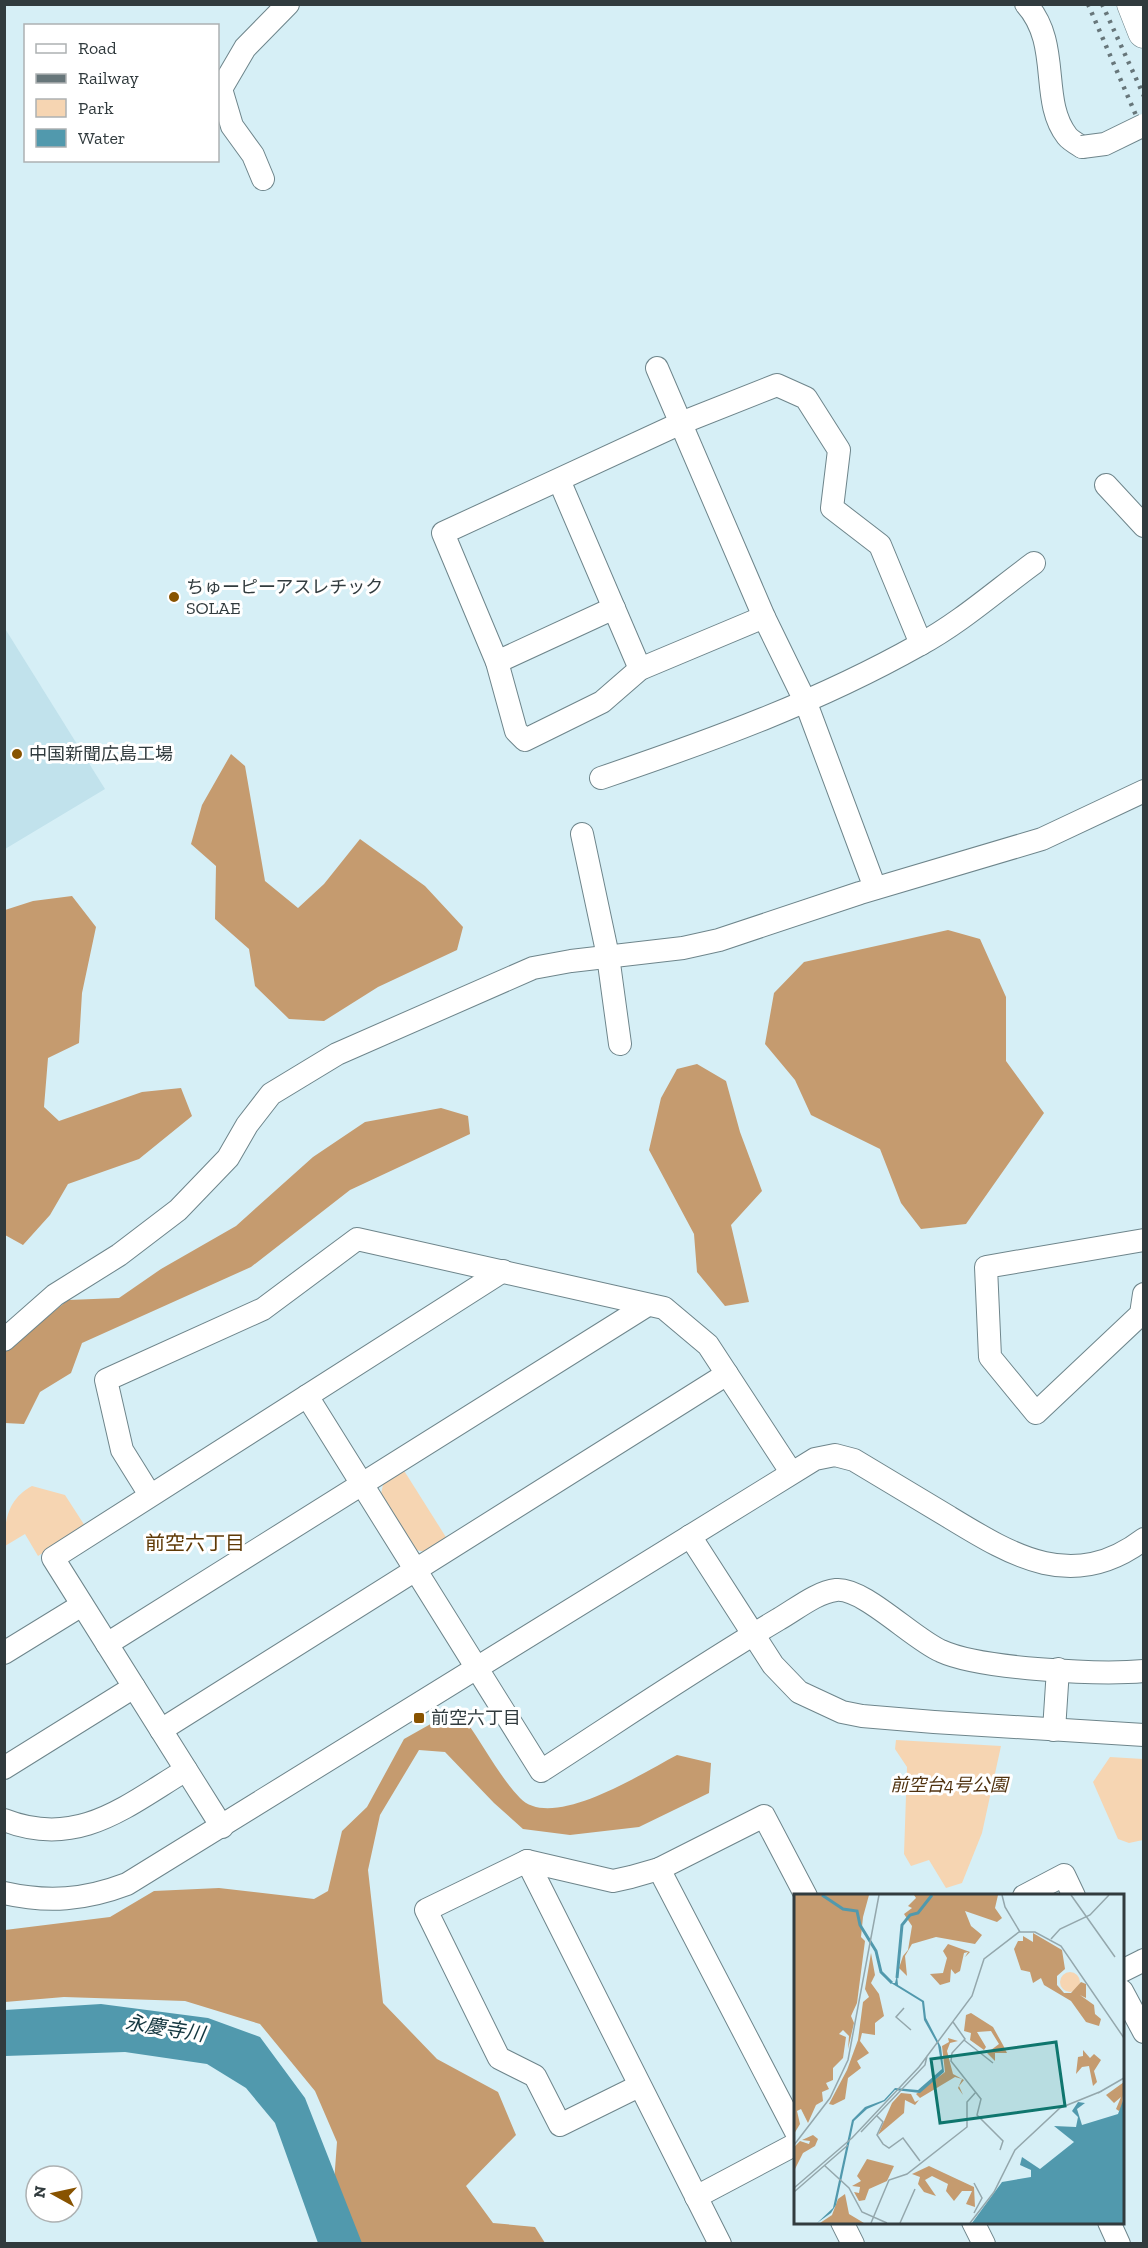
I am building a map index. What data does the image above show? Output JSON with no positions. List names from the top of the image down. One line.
{"districts":["前空六丁目"],"water":["永慶寺川"],"parks":["前空台4号公園"],"places":{"other":["ちゅーピーアスレチック SOLAE","中国新聞広島工場"],"transit":["前空六丁目"]},"legend":["Road","Railway","Park","Water"],"north":"left"}
